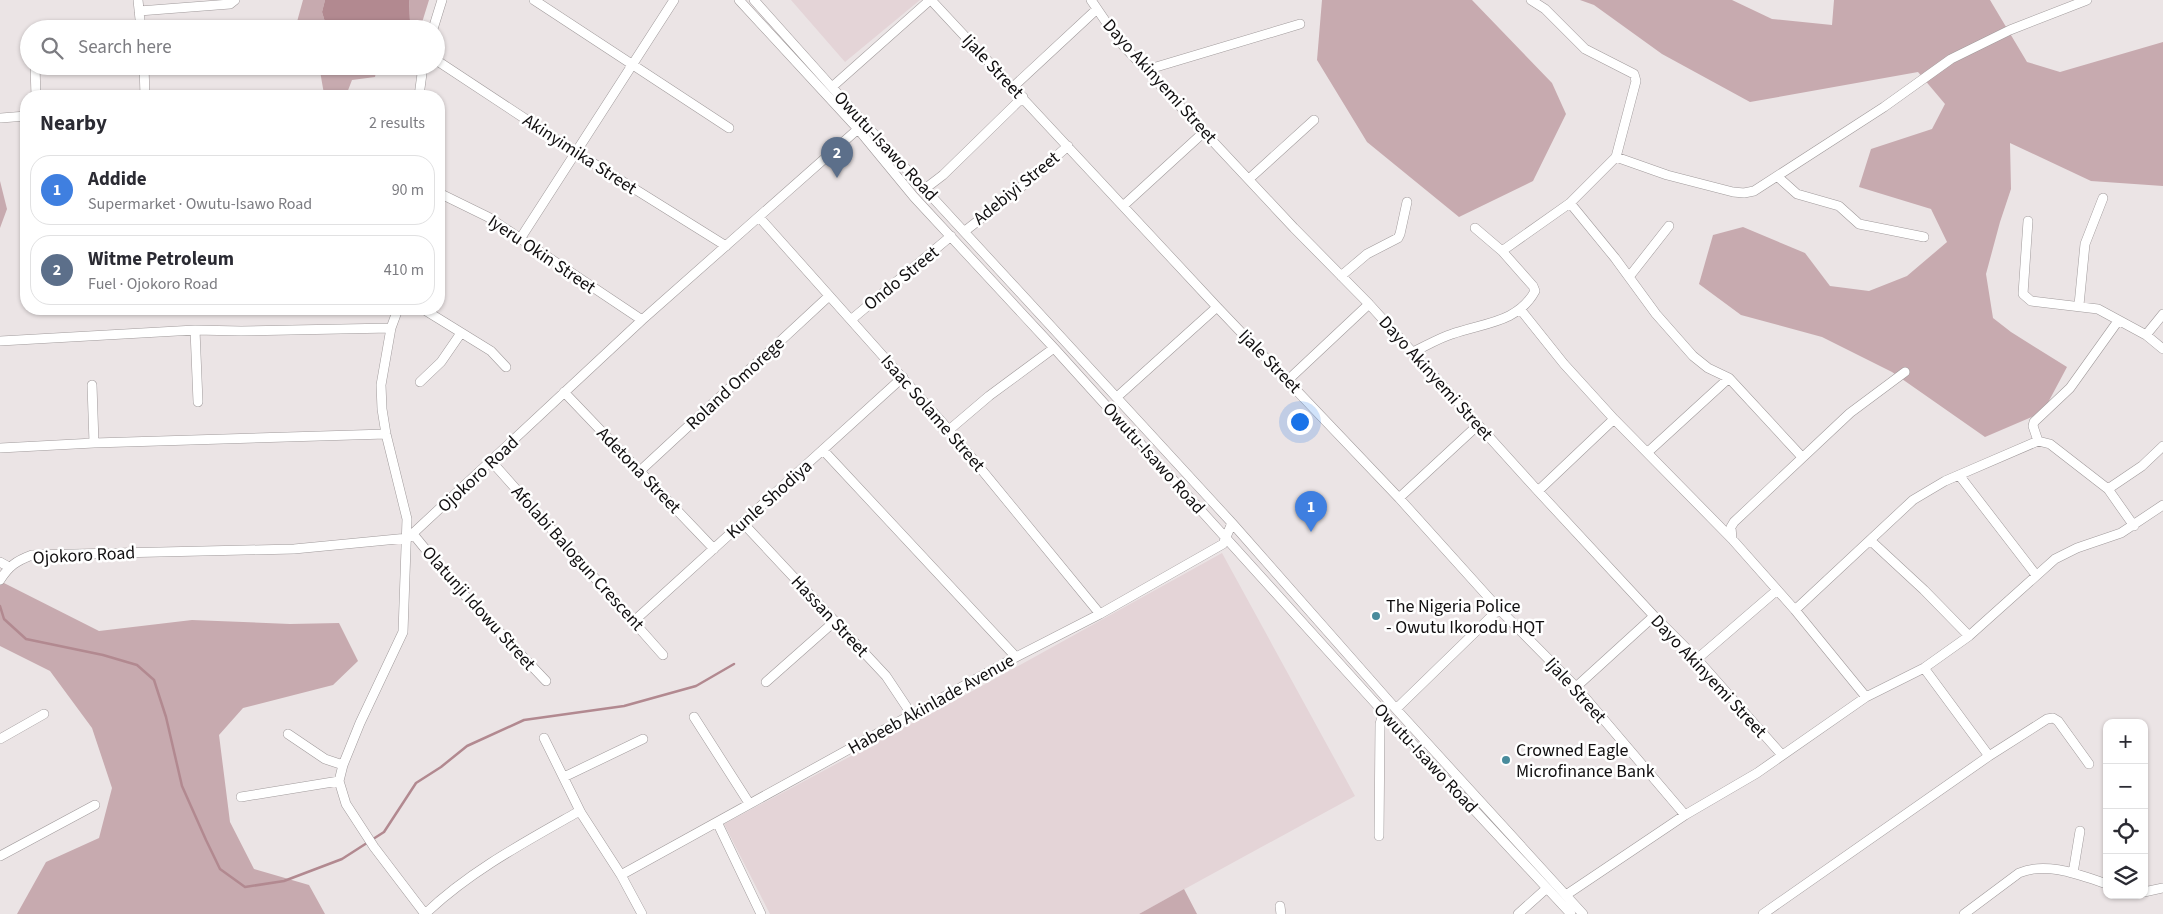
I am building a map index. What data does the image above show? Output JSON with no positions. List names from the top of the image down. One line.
{"streets":{"street":["Ijale Street","Dayo Akinyemi Street","Owutu-Isawo Road","Akinyimika Street","Adebiyi Street","Iyeru Okin Street","Ondo Street","Roland Omorege","Isaac Solame Street","Adetona Street","Ojokoro Road","Kunle Shodiya","Afolabi Balogun Crescent","Olatunji Idowu Street","Hassan Street","Habeeb Akinlade Avenue"]},"crossings":[["Ijale Street","Adebiyi Street"],["Owutu-Isawo Road","Adebiyi Street"],["Owutu-Isawo Road","Ondo Street"],["Owutu-Isawo Road","Ojokoro Road"],["Owutu-Isawo Road","Habeeb Akinlade Avenue"],["Akinyimika Street","Ojokoro Road"],["Iyeru Okin Street","Ojokoro Road"],["Ondo Street","Isaac Solame Street"],["Roland Omorege","Isaac Solame Street"],["Roland Omorege","Adetona Street"],["Isaac Solame Street","Ojokoro Road"],["Isaac Solame Street","Kunle Shodiya"],["Isaac Solame Street","Habeeb Akinlade Avenue"],["Adetona Street","Ojokoro Road"],["Adetona Street","Kunle Shodiya"],["Ojokoro Road","Afolabi Balogun Crescent"],["Ojokoro Road","Olatunji Idowu Street"],["Kunle Shodiya","Afolabi Balogun Crescent"],["Kunle Shodiya","Hassan Street"],["Hassan Street","Habeeb Akinlade Avenue"]],"places":["The Nigeria Police - Owutu Ikorodu HQT","Crowned Eagle Microfinance Bank"],"page":{"search":"Search here","heading":["Nearby","2 results"],"pins":["2","1"],"list":[{"mark":"1","name":"Addide","note":"Supermarket · Owutu-Isawo Road","value":"90 m"},{"mark":"2","name":"Witme Petroleum","note":"Fuel · Ojokoro Road","value":"410 m"}],"map_buttons":["+","−"]}}
